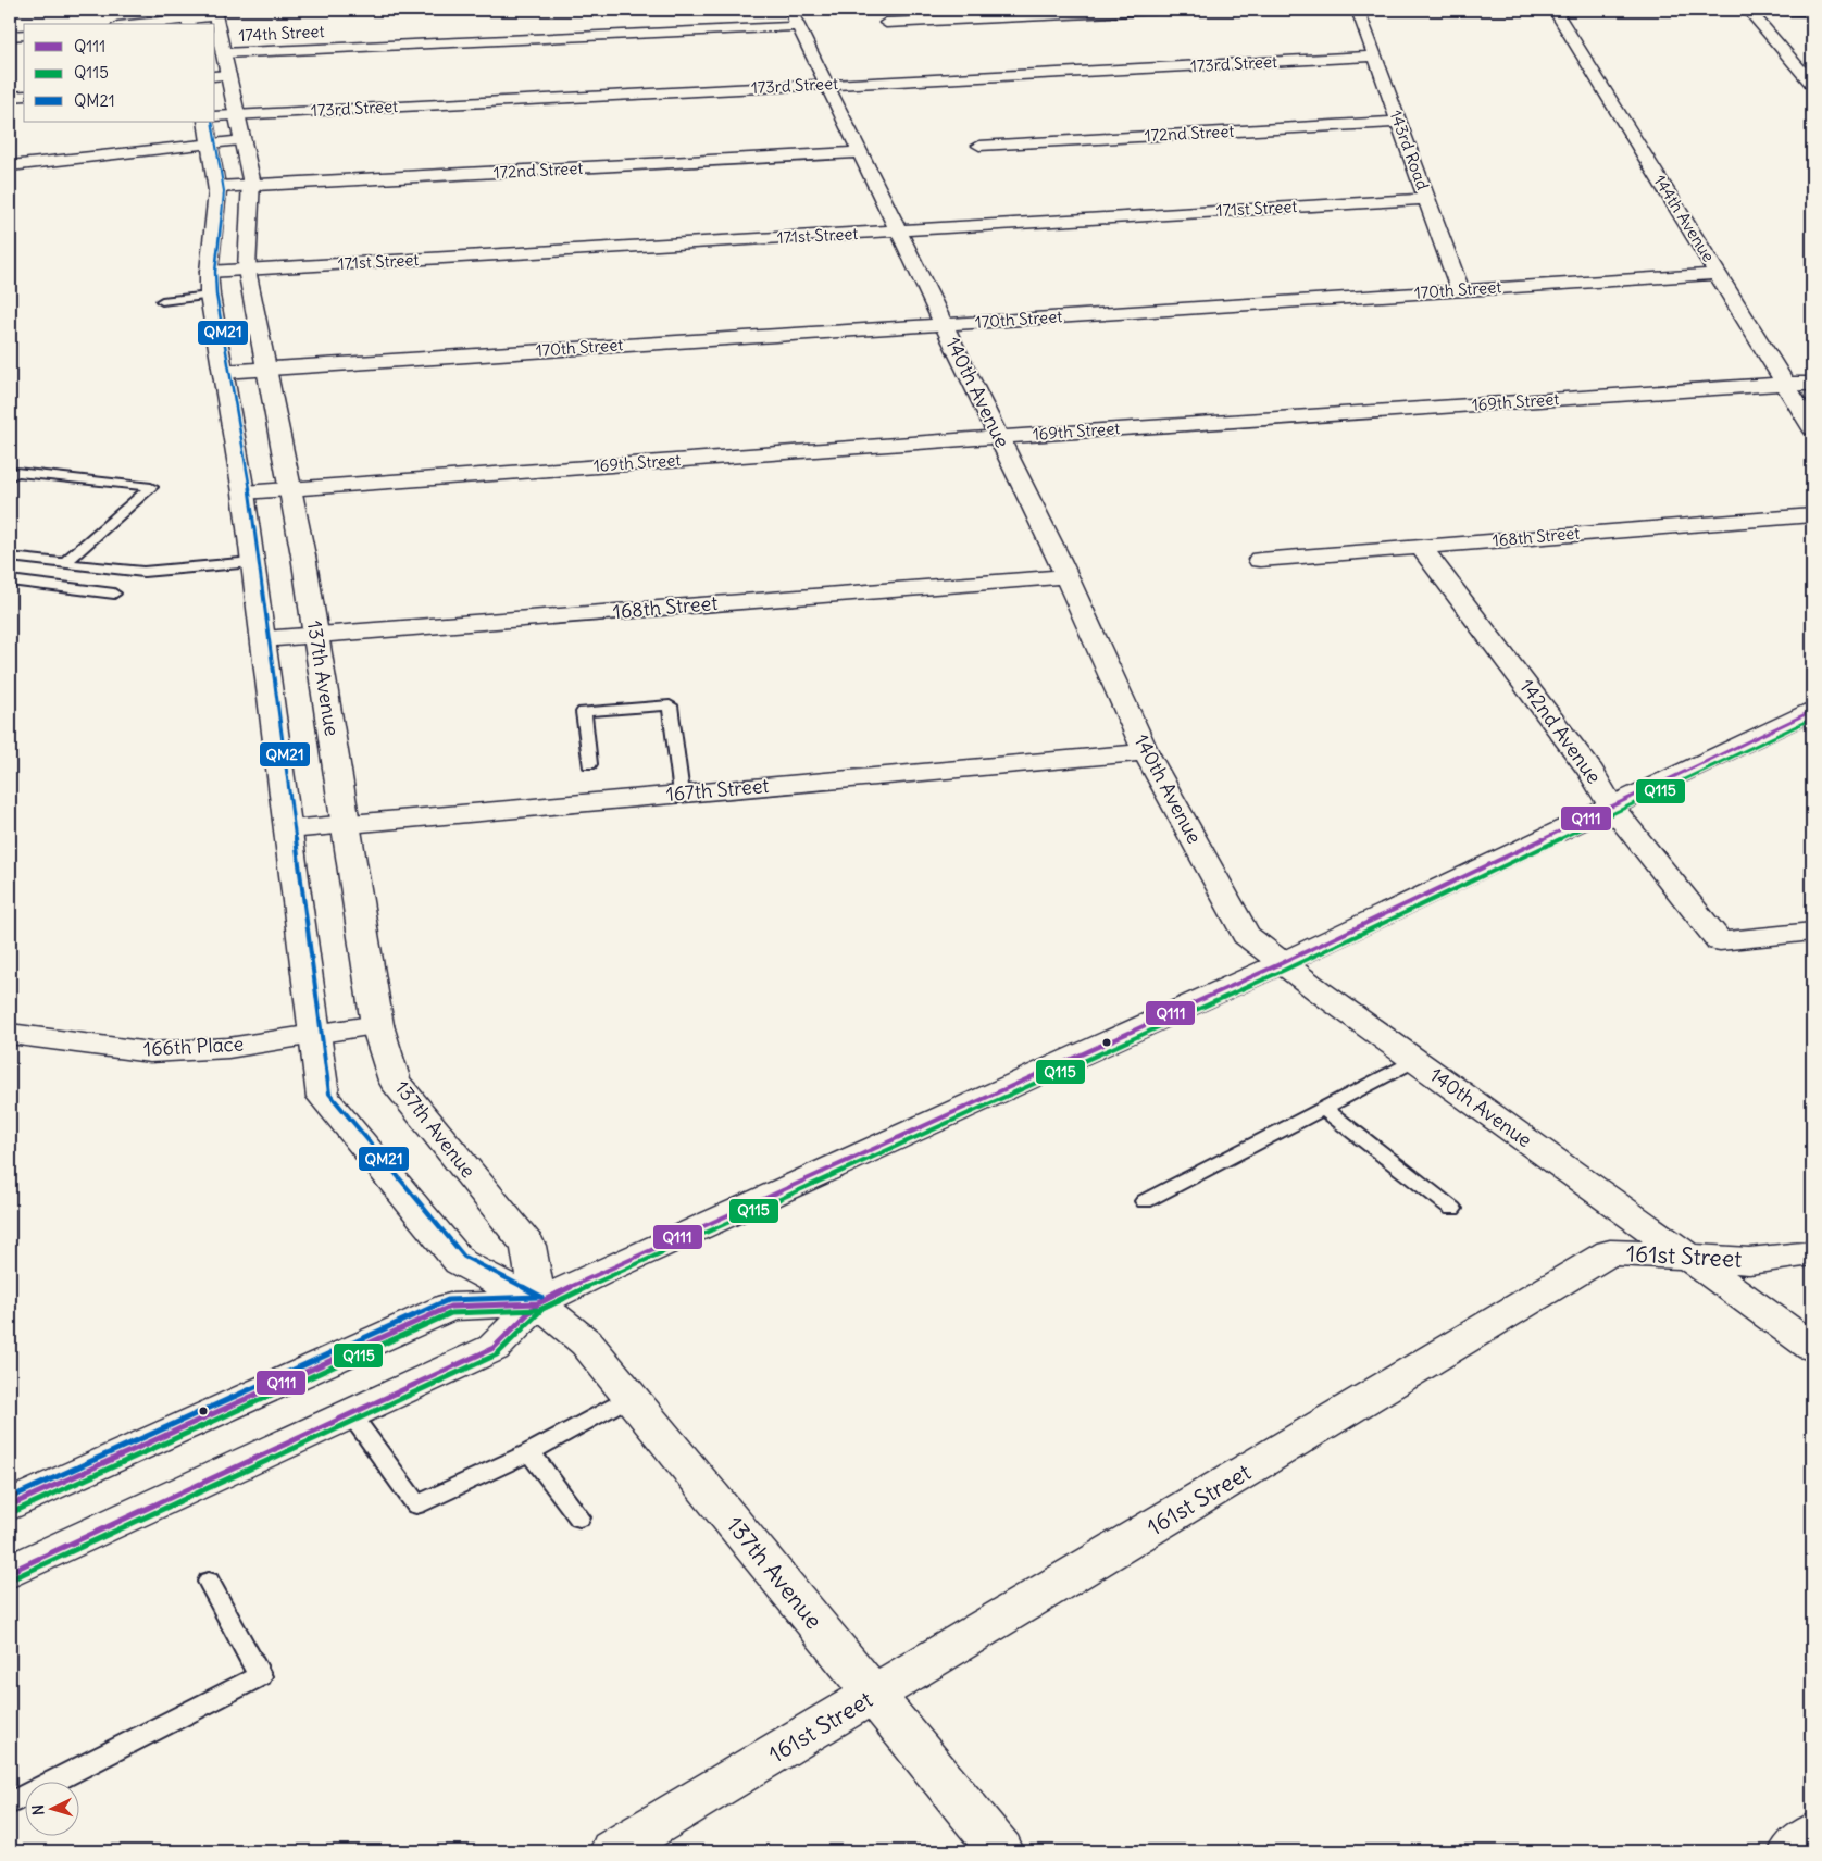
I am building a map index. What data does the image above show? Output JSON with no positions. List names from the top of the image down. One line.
{"streets":{"street":["174th Street","173rd Street","172nd Street","143rd Road","171st Street","144th Avenue","170th Street","140th Avenue","169th Street","168th Street","137th Avenue","142nd Avenue","167th Street","166th Place","161st Street"]},"crossings":[["174th Street","140th Avenue"],["174th Street","137th Avenue"],["173rd Street","143rd Road"],["173rd Street","140th Avenue"],["173rd Street","137th Avenue"],["172nd Street","143rd Road"],["172nd Street","140th Avenue"],["172nd Street","137th Avenue"],["143rd Road","171st Street"],["143rd Road","170th Street"],["171st Street","140th Avenue"],["171st Street","137th Avenue"],["144th Avenue","170th Street"],["144th Avenue","169th Street"],["170th Street","140th Avenue"],["170th Street","137th Avenue"],["140th Avenue","169th Street"],["140th Avenue","168th Street"],["140th Avenue","167th Street"],["140th Avenue","161st Street"],["169th Street","137th Avenue"],["168th Street","137th Avenue"],["168th Street","142nd Avenue"],["137th Avenue","167th Street"],["137th Avenue","166th Place"],["137th Avenue","161st Street"]],"lines":["transit line QM21","transit line Q111","transit line Q115"],"legend":["Q111","Q115","QM21"],"north":"left"}
